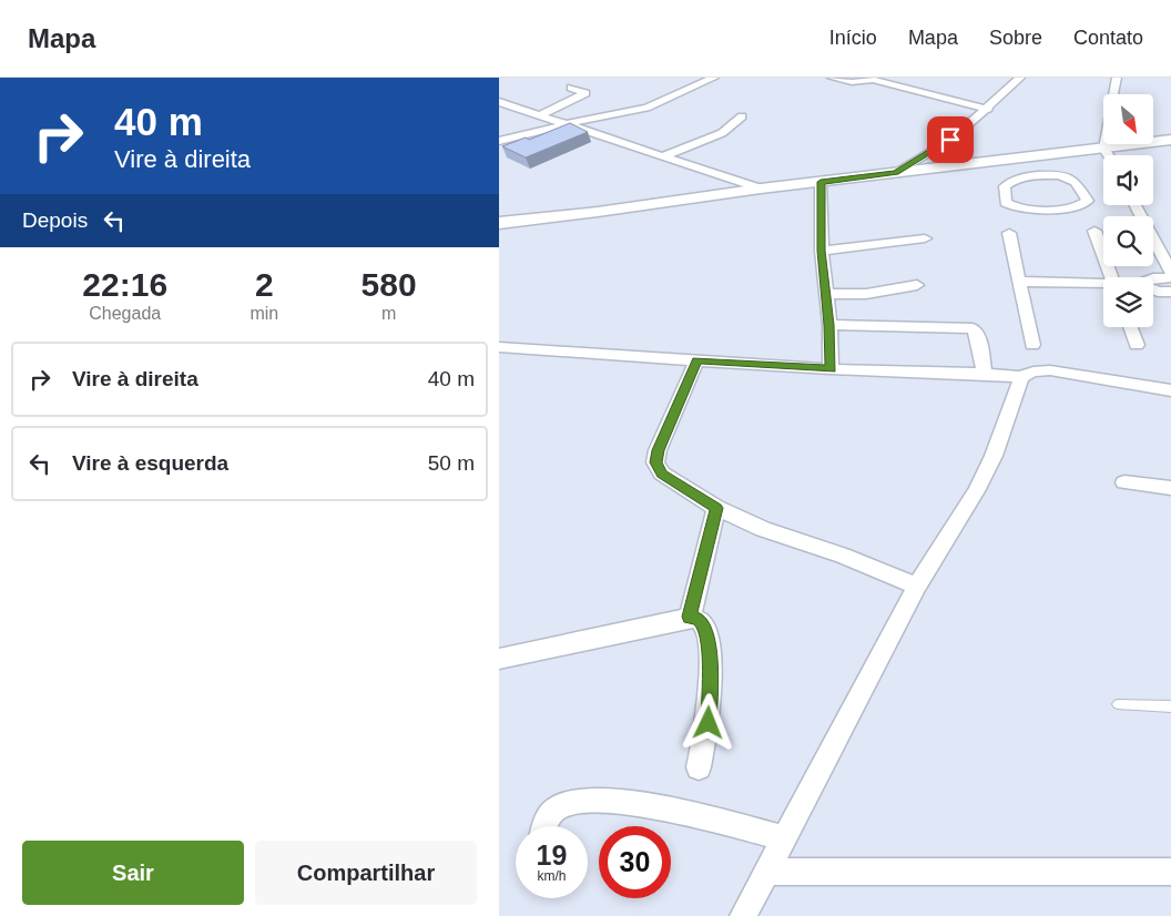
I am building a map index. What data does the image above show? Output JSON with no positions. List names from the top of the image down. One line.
{"north":"bottom right","page":{"header":"Mapa","nav":["Início","Mapa","Sobre","Contato"],"turn":["40 m","Vire à direita"],"then":"Depois","eta":["22:16","Chegada","2","min","580","m"],"list":[{"name":"Vire à direita","value":"40 m"},{"name":"Vire à esquerda","value":"50 m"}],"speed":"19 km/h","limit":"30","buttons":["Sair","Compartilhar"]}}
